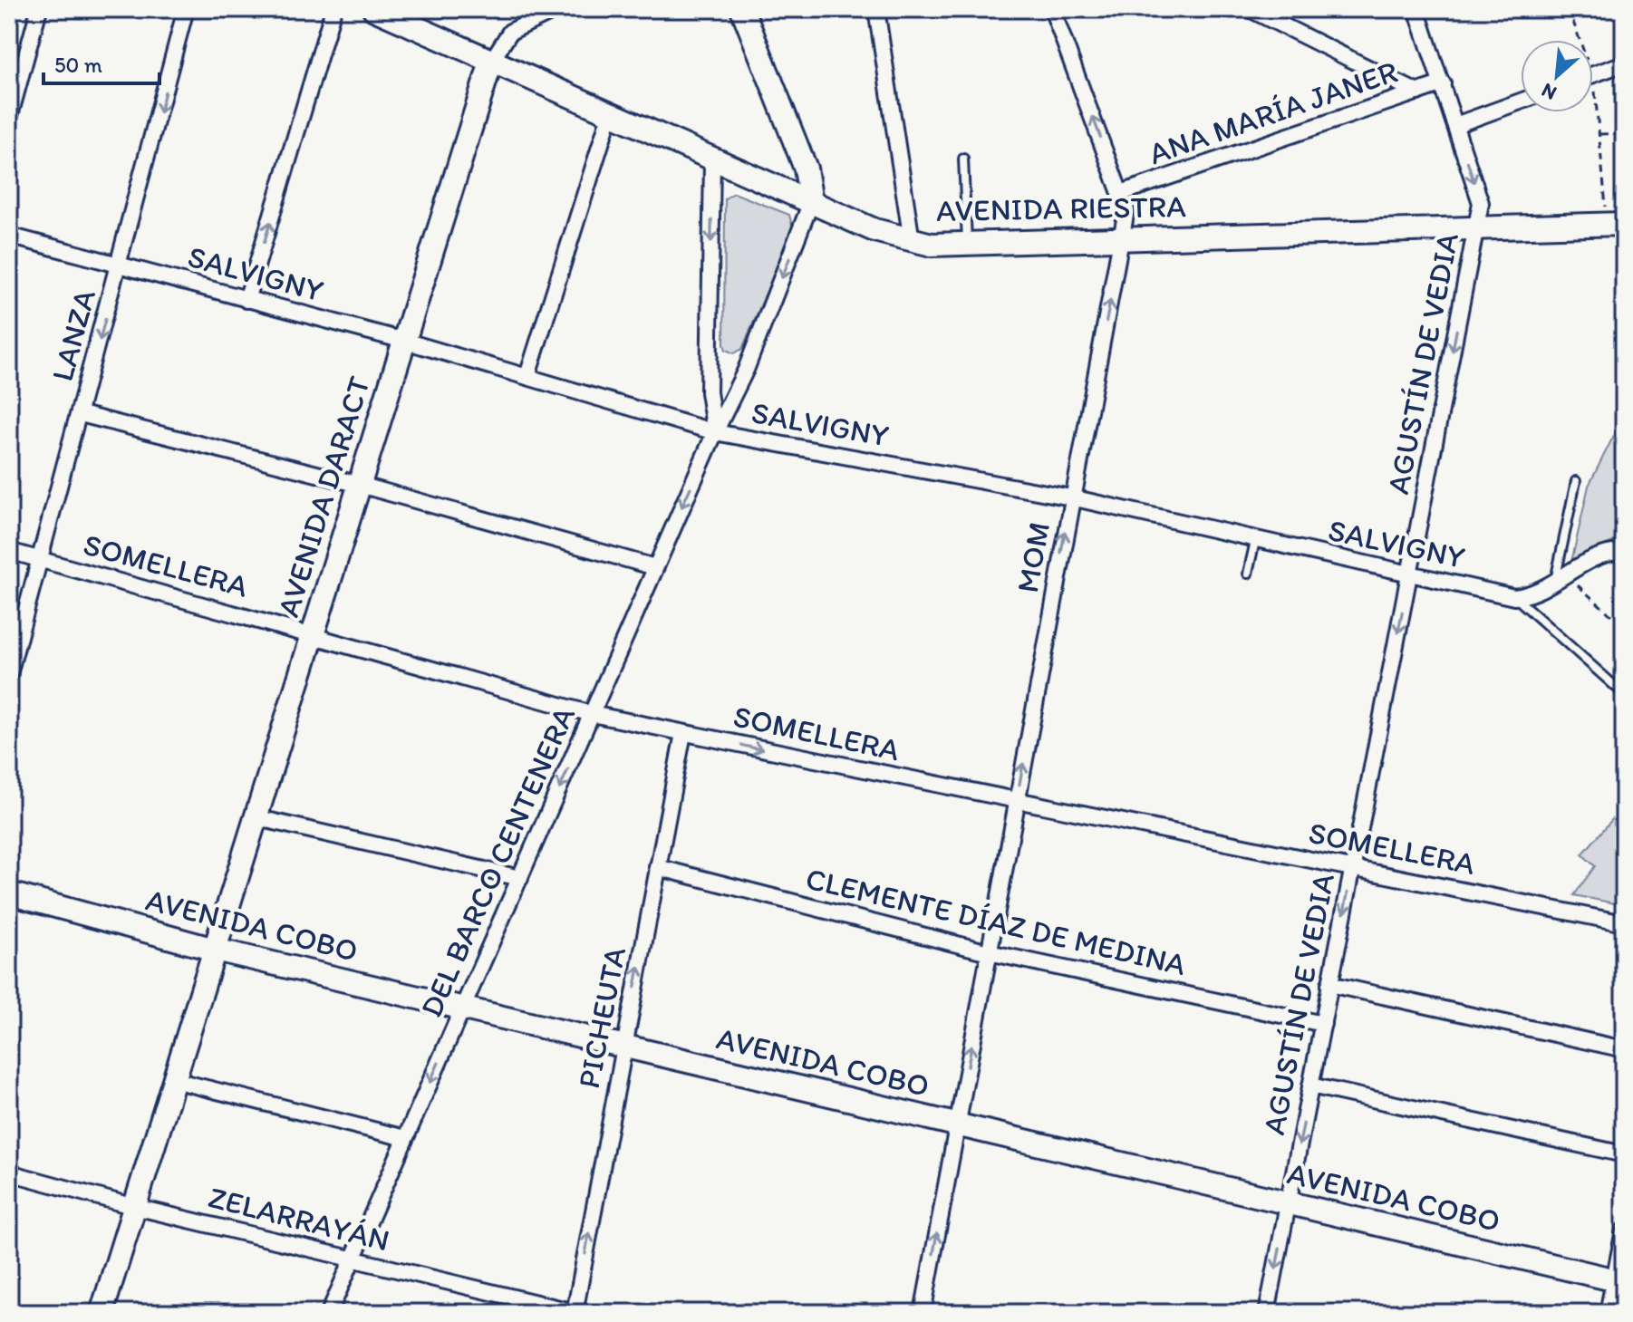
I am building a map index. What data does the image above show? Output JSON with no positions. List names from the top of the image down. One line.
{"streets":{"main road":["AVENIDA RIESTRA","AVENIDA DARACT","AVENIDA COBO"],"street":["ANA MARÍA JANER","SALVIGNY","LANZA","AGUSTÍN DE VEDIA","MOM","SOMELLERA","DEL BARCO CENTENERA","CLEMENTE DÍAZ DE MEDINA","PICHEUTA","ZELARRAYÁN"]},"crossings":[["ANA MARÍA JANER","AGUSTÍN DE VEDIA"],["ANA MARÍA JANER","MOM"],["AVENIDA RIESTRA","AGUSTÍN DE VEDIA"],["AVENIDA RIESTRA","AVENIDA DARACT"],["AVENIDA RIESTRA","MOM"],["AVENIDA RIESTRA","DEL BARCO CENTENERA"],["SALVIGNY","LANZA"],["SALVIGNY","AGUSTÍN DE VEDIA"],["SALVIGNY","AVENIDA DARACT"],["SALVIGNY","MOM"],["SALVIGNY","DEL BARCO CENTENERA"],["LANZA","SOMELLERA"],["AGUSTÍN DE VEDIA","SOMELLERA"],["AGUSTÍN DE VEDIA","CLEMENTE DÍAZ DE MEDINA"],["AGUSTÍN DE VEDIA","AVENIDA COBO"],["AVENIDA DARACT","SOMELLERA"],["AVENIDA DARACT","AVENIDA COBO"],["AVENIDA DARACT","ZELARRAYÁN"],["MOM","SOMELLERA"],["MOM","CLEMENTE DÍAZ DE MEDINA"],["MOM","AVENIDA COBO"],["SOMELLERA","DEL BARCO CENTENERA"],["SOMELLERA","PICHEUTA"],["DEL BARCO CENTENERA","AVENIDA COBO"],["DEL BARCO CENTENERA","ZELARRAYÁN"],["CLEMENTE DÍAZ DE MEDINA","PICHEUTA"],["AVENIDA COBO","PICHEUTA"],["PICHEUTA","ZELARRAYÁN"]],"one_way":["LANZA","AGUSTÍN DE VEDIA","MOM","PICHEUTA"],"scale_bar":"50 m","north":"bottom left"}
